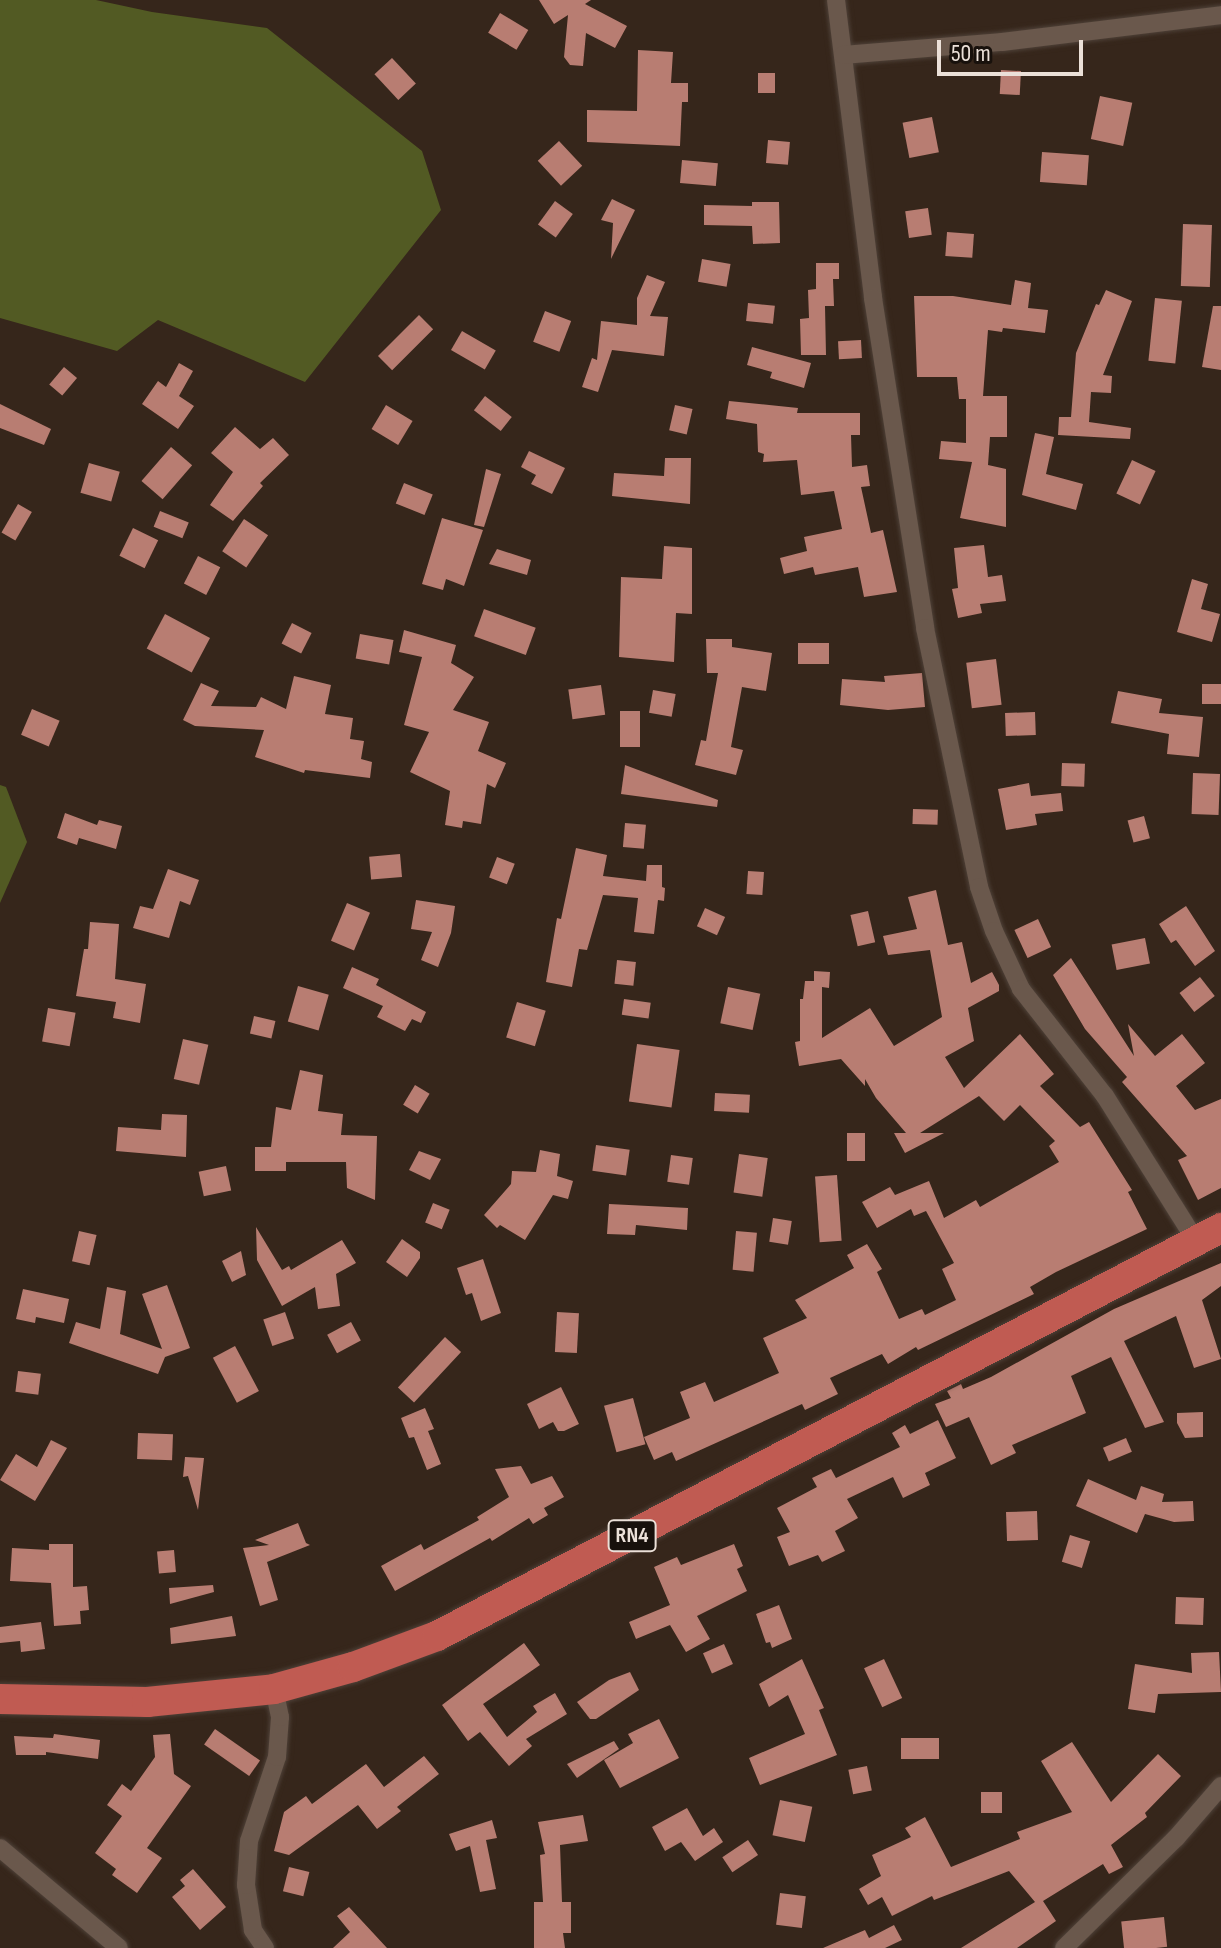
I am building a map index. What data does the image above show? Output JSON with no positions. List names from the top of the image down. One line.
{"streets":{"highway":["RN4"]},"scale_bar":"50 m"}
